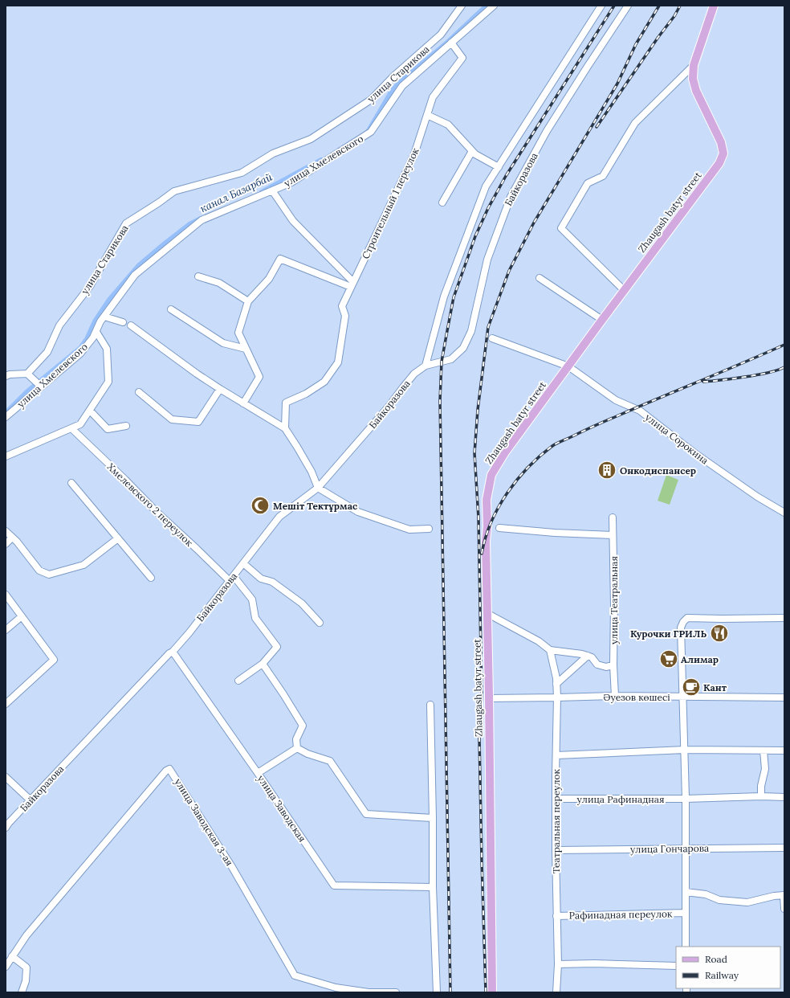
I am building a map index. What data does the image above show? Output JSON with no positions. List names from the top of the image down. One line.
{"streets":{"main road":["Zhaugash batyr street"],"street":["улица Старикова","улица Хмелевского","Байкоразова","Строительный 1 переулок","улица Сорокина","Хмелевского 2 переулок","улица Театральная","Әуезов көшесі","улица Рафинадная","улица Заводская","Театральная переулок","улица Заводская 3-ая","улица Гончарова","Рафинадная переулок"]},"crossings":[["улица Хмелевского","Строительный 1 переулок"],["Байкоразова","Хмелевского 2 переулок"],["Байкоразова","улица Заводская"],["Zhaugash batyr street","улица Сорокина"],["Zhaugash batyr street","Әуезов көшесі"],["улица Театральная","Әуезов көшесі"],["Әуезов көшесі","Театральная переулок"],["улица Рафинадная","Театральная переулок"],["Театральная переулок","улица Гончарова"],["Театральная переулок","Рафинадная переулок"]],"water":["канал Базарбай"],"places":{"building":["Онкодиспансер"],"mosque":["Мешіт Тектұрмас"],"restaurant":["Курочки ГРИЛЬ"],"supermarket":["Алимар"],"cafe":["Кант"]},"legend":["Road","Railway"]}
